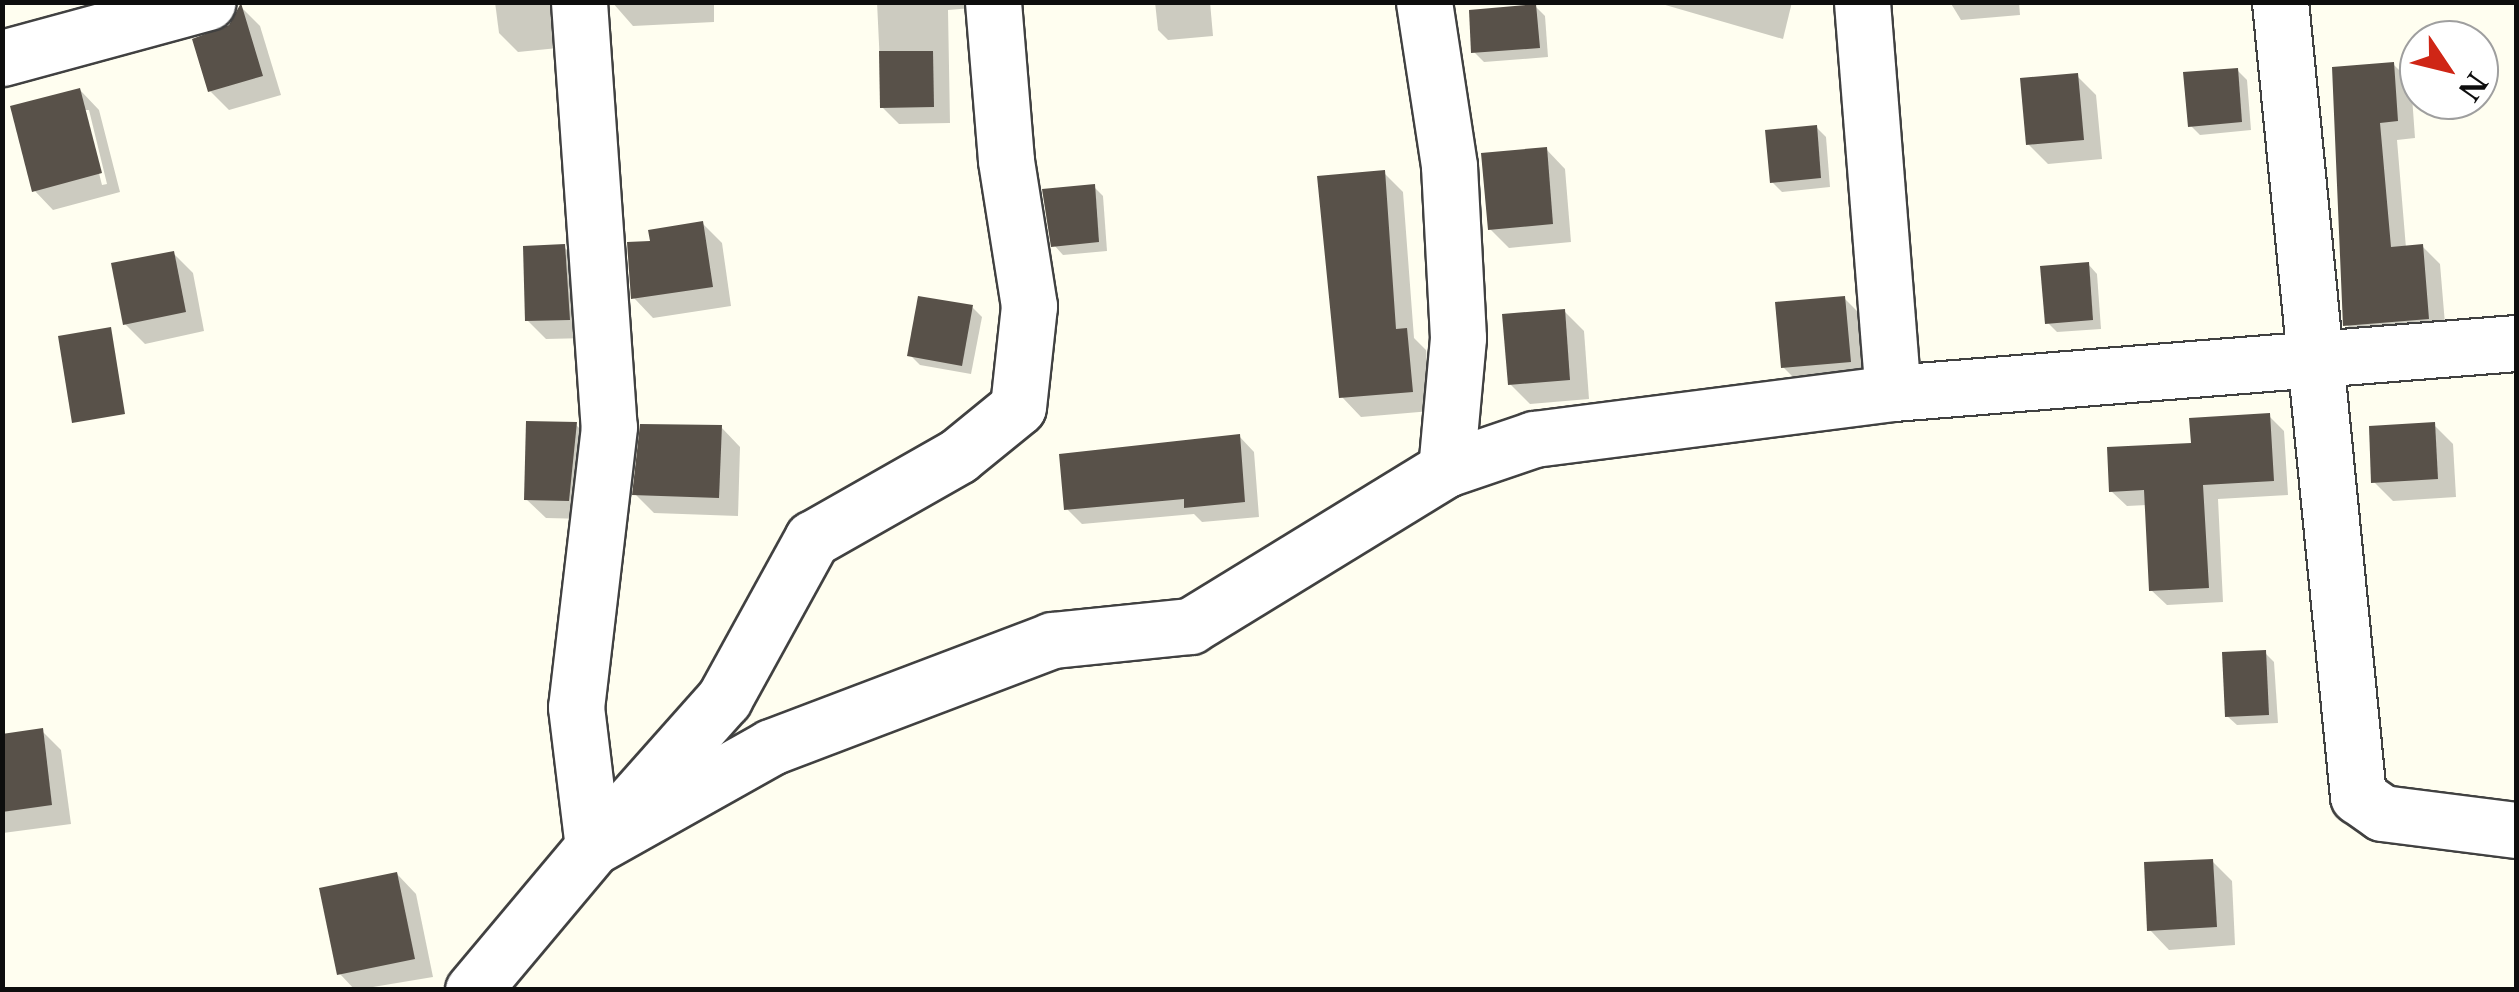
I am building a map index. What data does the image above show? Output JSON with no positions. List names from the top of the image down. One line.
{"north":"bottom right"}
